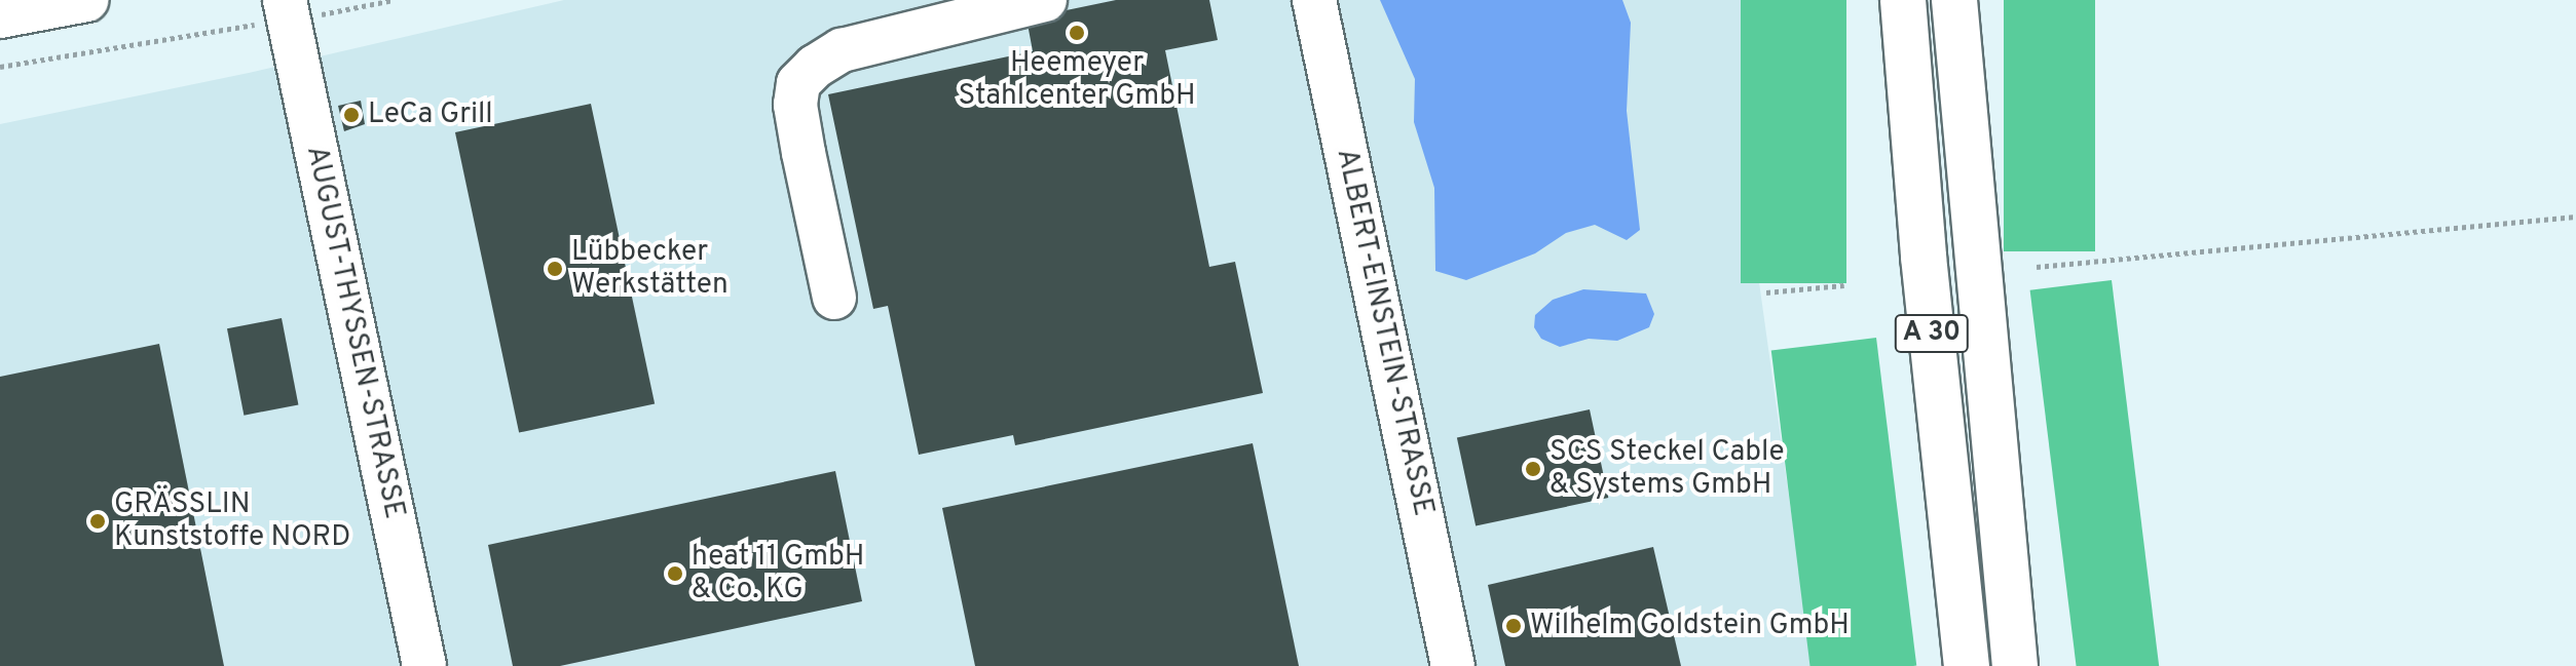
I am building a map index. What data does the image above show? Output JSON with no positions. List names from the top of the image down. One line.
{"streets":{"highway":["A 30"],"street":["AUGUST-THYSSEN-STRASSE","ALBERT-EINSTEIN-STRASSE"]},"places":["Heemeyer Stahlcenter GmbH","LeCa Grill","Lübbecker Werkstätten","SCS Steckel Cable & Systems GmbH","GRÄSSLIN Kunststoffe NORD","heat 11 GmbH & Co. KG","Wilhelm Goldstein GmbH"]}
